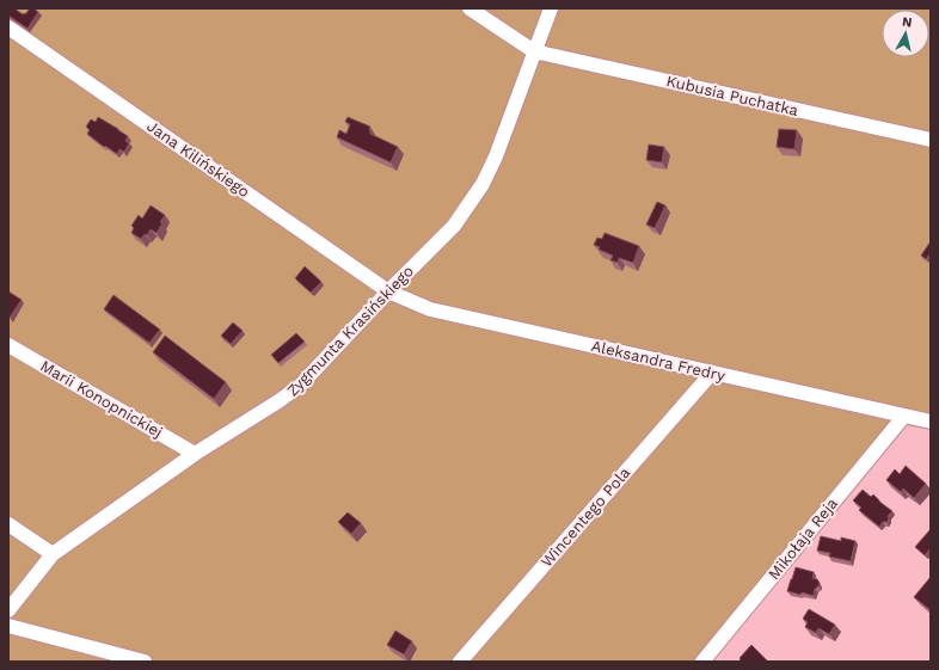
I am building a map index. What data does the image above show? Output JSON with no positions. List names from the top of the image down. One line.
{"streets":{"street":["Kubusia Puchatka","Jana Kilińskiego","Zygmunta Krasińskiego","Aleksandra Fredry","Marii Konopnickiej","Wincentego Pola","Mikołaja Reja"]},"crossings":[["Kubusia Puchatka","Zygmunta Krasińskiego"],["Jana Kilińskiego","Zygmunta Krasińskiego"],["Jana Kilińskiego","Aleksandra Fredry"],["Zygmunta Krasińskiego","Aleksandra Fredry"],["Zygmunta Krasińskiego","Marii Konopnickiej"],["Aleksandra Fredry","Wincentego Pola"],["Aleksandra Fredry","Mikołaja Reja"]],"north":"top"}
